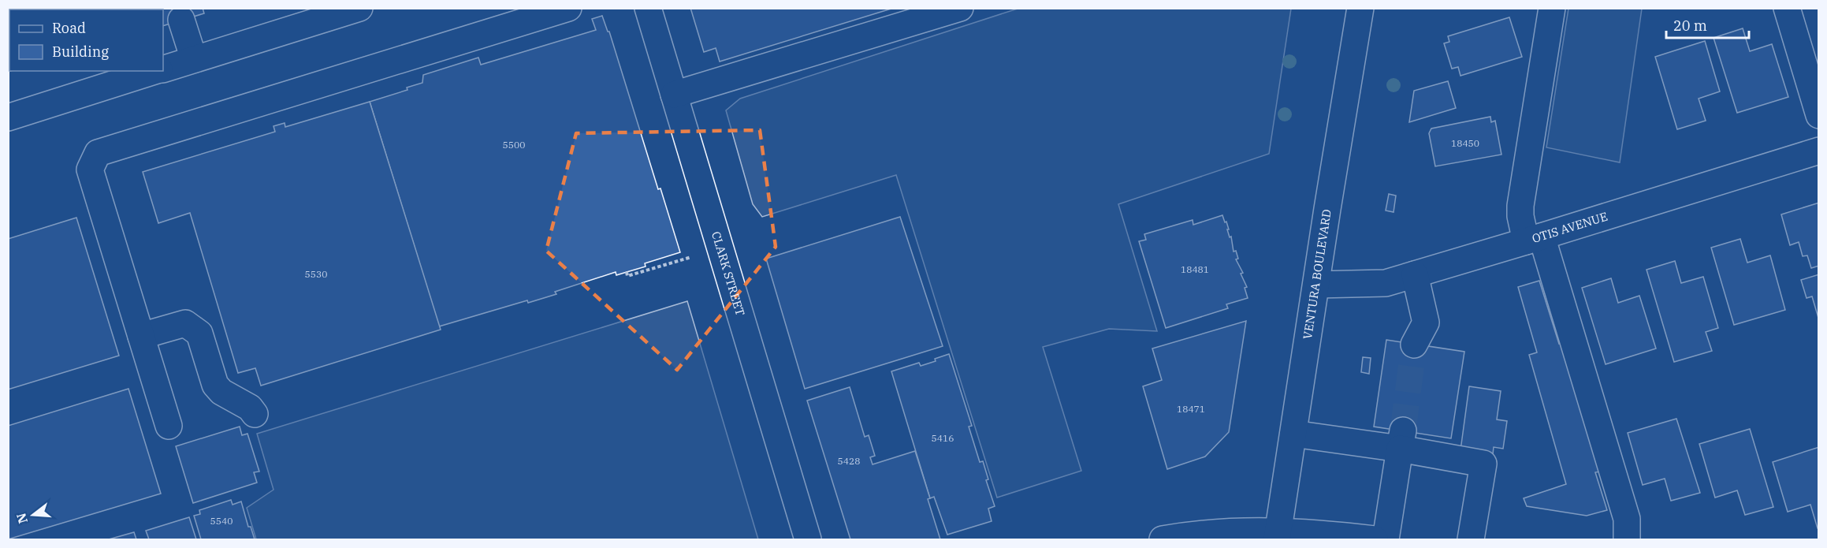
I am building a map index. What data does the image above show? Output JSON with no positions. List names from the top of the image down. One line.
{"streets":{"street":["OTIS AVENUE","VENTURA BOULEVARD","CLARK STREET"]},"crossings":[["OTIS AVENUE","VENTURA BOULEVARD"]],"house_numbers":["18450","5500","18481","5530","18471","5416","5428","5540"],"legend":["Road","Building"],"scale_bar":"20 m","north":"left"}
